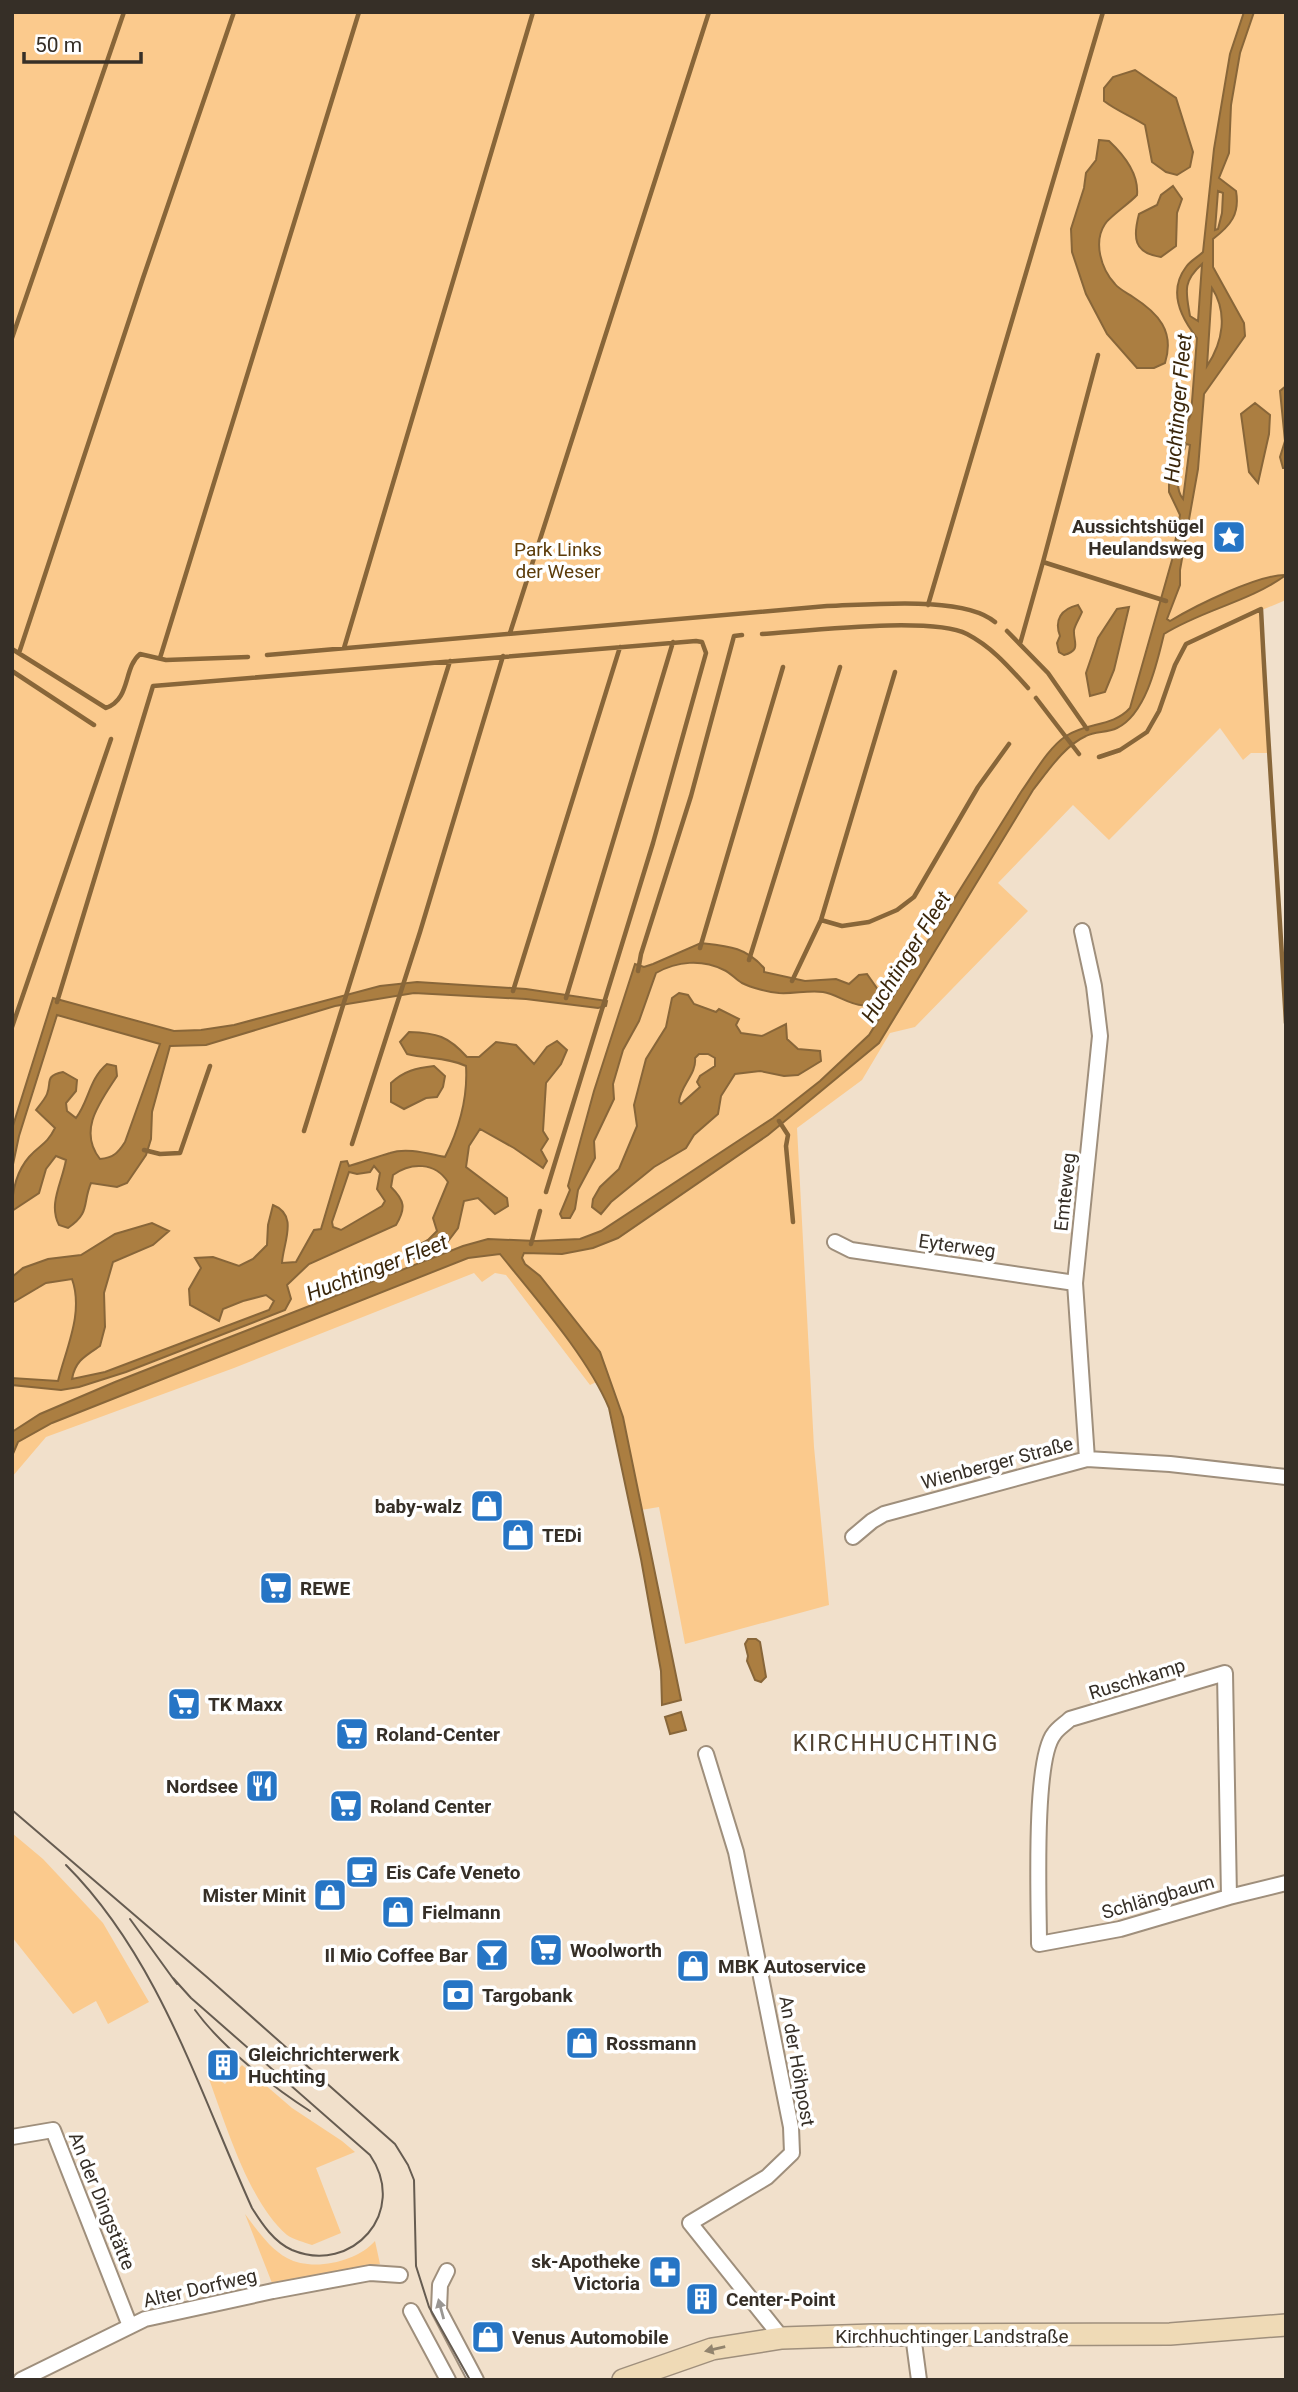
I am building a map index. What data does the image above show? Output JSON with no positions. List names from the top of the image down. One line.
{"streets":{"main road":["Kirchhuchtinger Landstraße"],"street":["Emteweg","Eyterweg","Wienberger Straße","Ruschkamp","Schlängbaum","An der Höhpost","An der Dingstätte","Alter Dorfweg"]},"crossings":[["Emteweg","Eyterweg"],["Emteweg","Wienberger Straße"],["Ruschkamp","Schlängbaum"],["An der Höhpost","Kirchhuchtinger Landstraße"],["An der Dingstätte","Alter Dorfweg"]],"districts":["KIRCHHUCHTING"],"water":["Huchtinger Fleet"],"parks":["Park Links der Weser"],"places":{"place":["Aussichtshügel Heulandsweg"],"shop":["baby-walz","TEDi","Mister Minit","Fielmann","MBK Autoservice","Rossmann","Venus Automobile"],"supermarket":["REWE","TK Maxx","Roland-Center","Roland Center","Woolworth"],"restaurant":["Nordsee"],"cafe":["Eis Cafe Veneto"],"bar":["Il Mio Coffee Bar"],"bank":["Targobank"],"building":["Gleichrichterwerk Huchting","Center-Point"],"pharmacy":["sk-Apotheke Victoria"]},"scale_bar":"50 m"}
